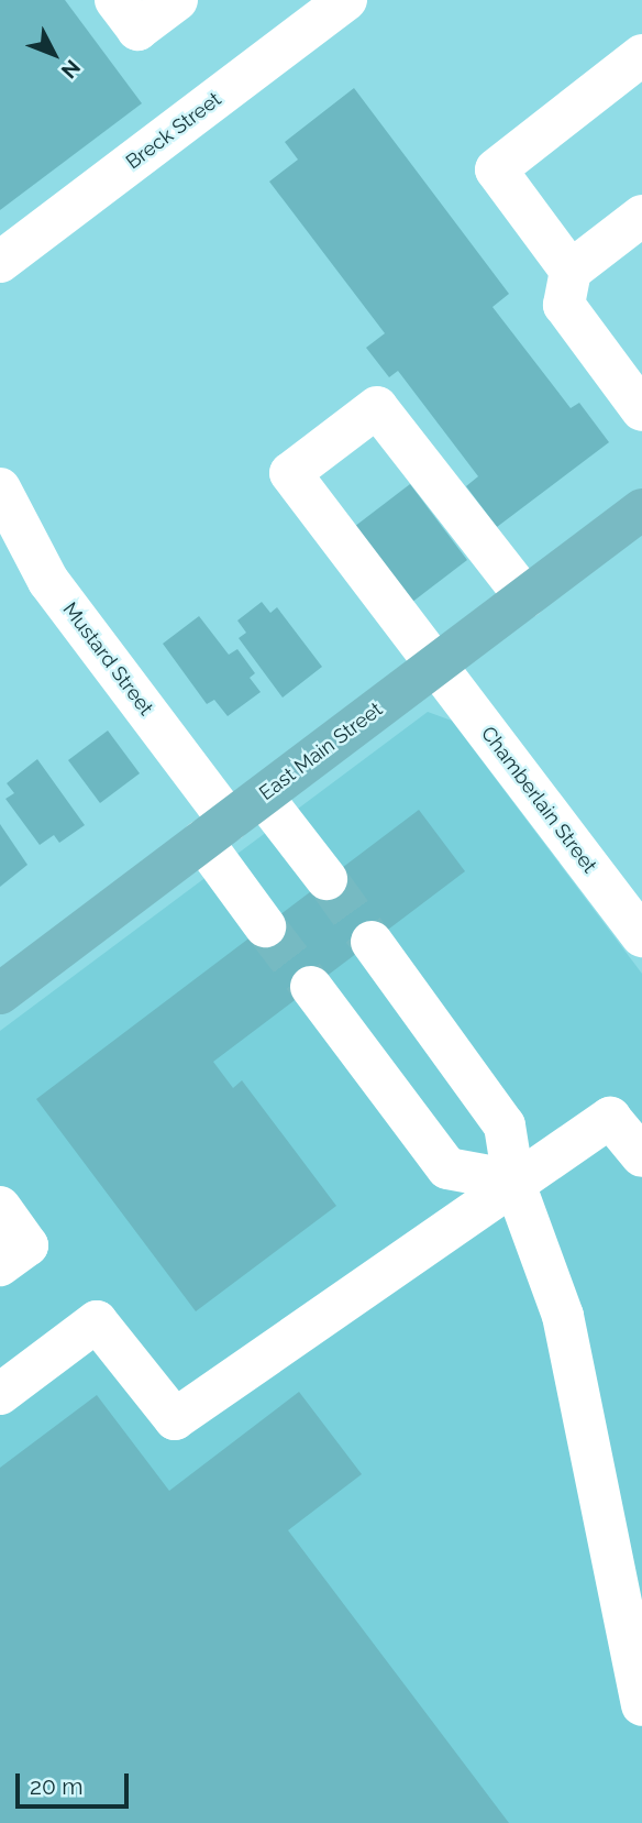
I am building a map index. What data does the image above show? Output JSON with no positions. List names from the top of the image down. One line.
{"streets":{"main road":["East Main Street"],"street":["Breck Street","Mustard Street","Chamberlain Street"]},"crossings":[["Mustard Street","East Main Street"],["East Main Street","Chamberlain Street"]],"scale_bar":"20 m","north":"bottom right"}
